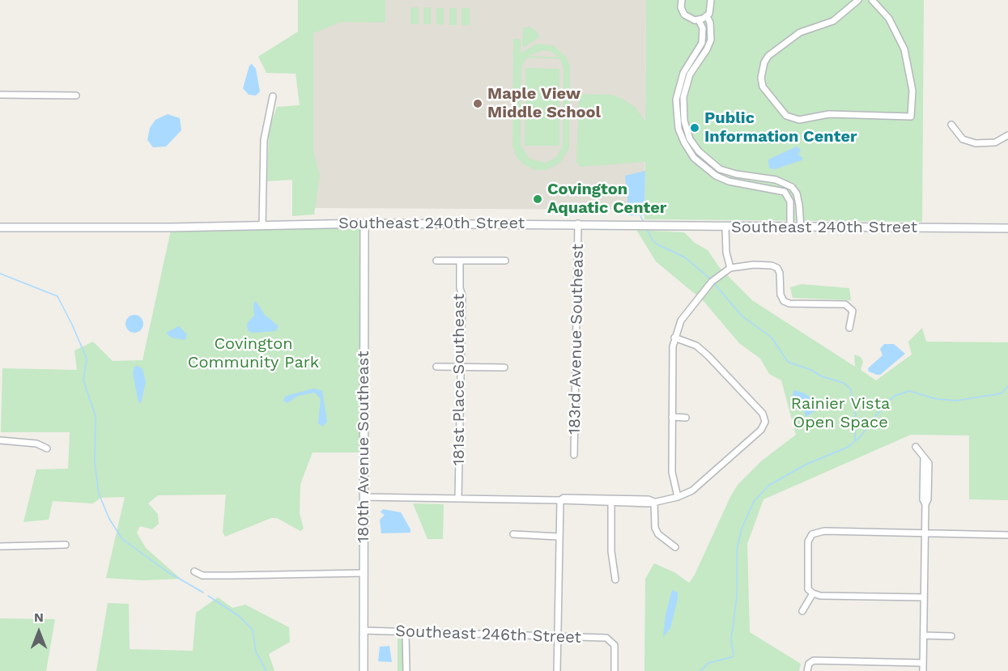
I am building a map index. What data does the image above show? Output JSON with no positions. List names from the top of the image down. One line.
{"streets":{"main road":["Southeast 240th Street","180th Avenue Southeast"],"street":["183rd Avenue Southeast","181st Place Southeast","Southeast 246th Street"]},"crossings":[["Southeast 240th Street","183rd Avenue Southeast"],["Southeast 240th Street","180th Avenue Southeast"],["180th Avenue Southeast","Southeast 246th Street"]],"parks":["Covington Community Park","Rainier Vista Open Space"],"places":["Maple View Middle School","Public Information Center","Covington Aquatic Center"],"north":"top"}
